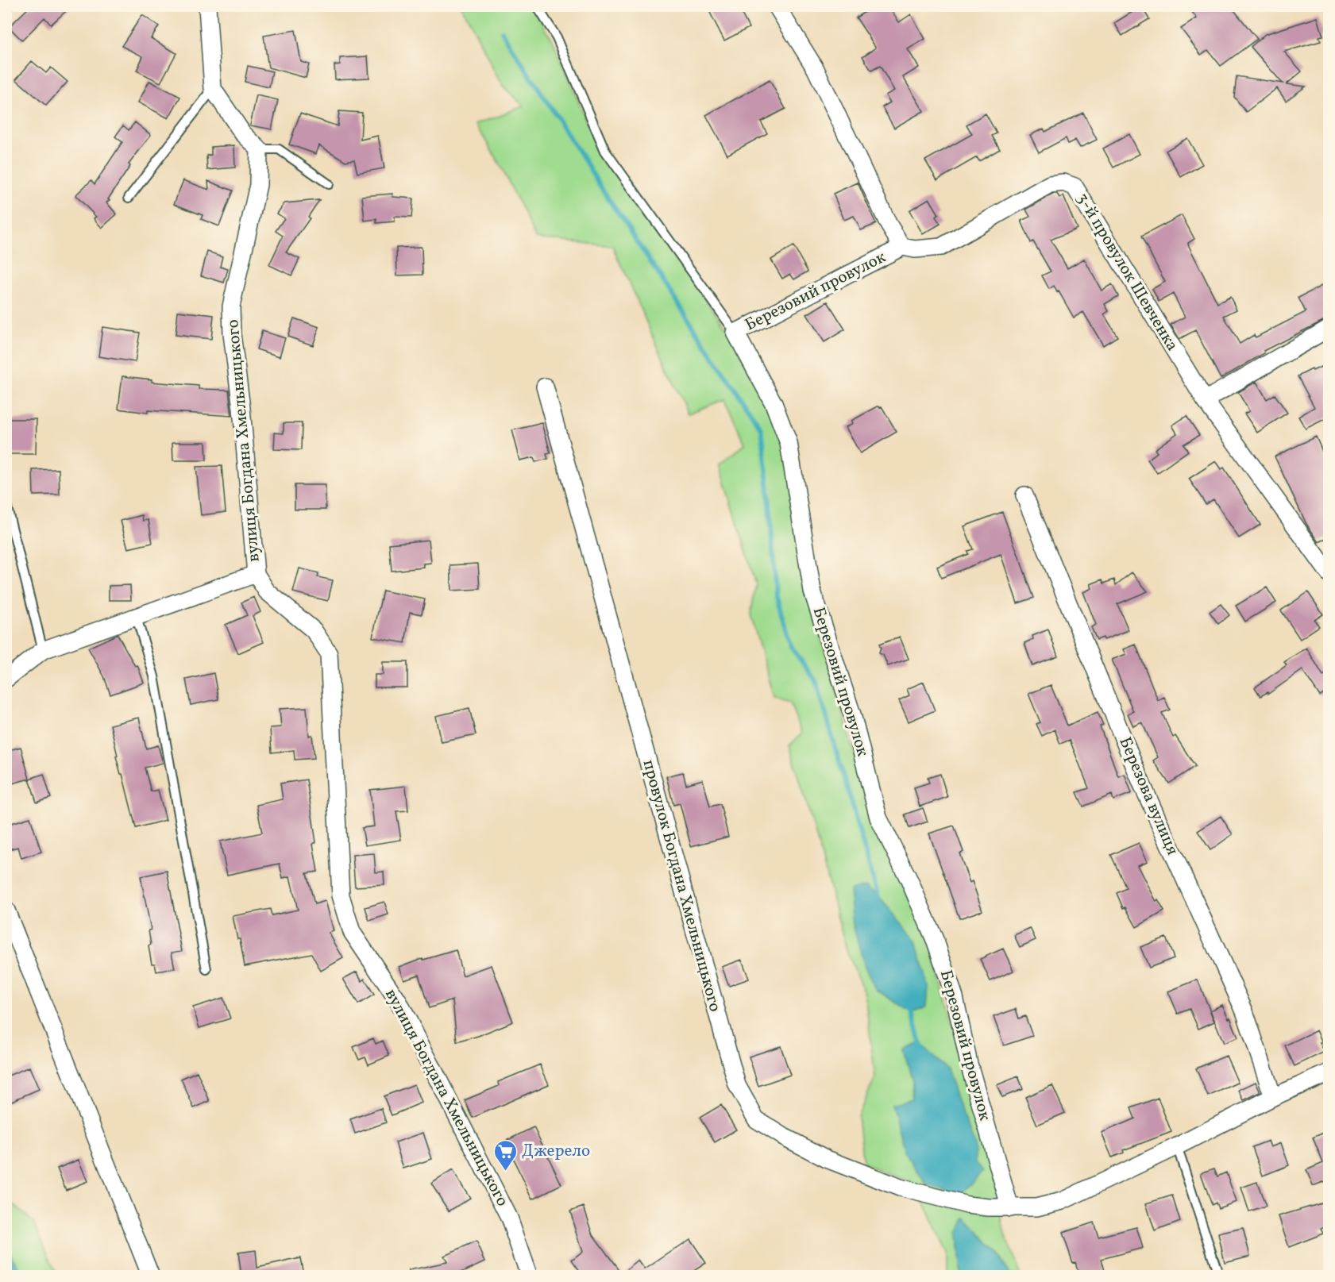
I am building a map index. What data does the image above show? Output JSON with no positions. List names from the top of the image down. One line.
{"streets":{"street":["3-й провулок Шевченка","Березовий провулок","вулиця Богдана Хмельницького","Березова вулиця","провулок Богдана Хмельницького"]},"crossings":[["3-й провулок Шевченка","Березовий провулок"],["Березовий провулок","провулок Богдана Хмельницького"],["Березова вулиця","провулок Богдана Хмельницького"]],"places":{"supermarket":["Джерело"]}}
